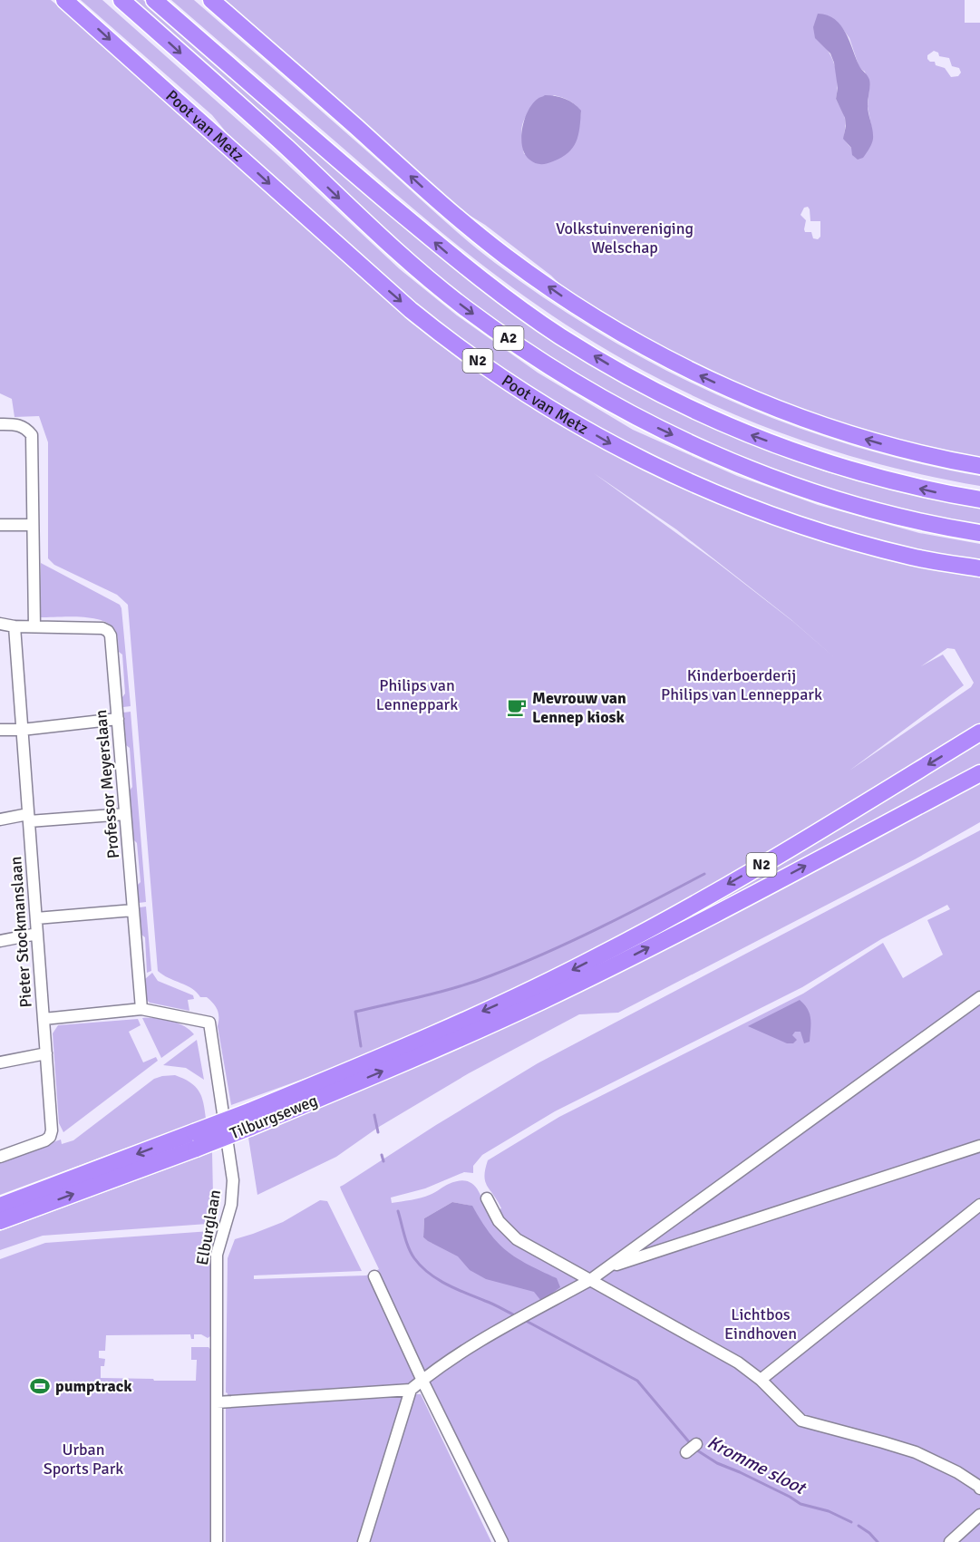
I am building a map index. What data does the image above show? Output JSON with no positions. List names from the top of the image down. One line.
{"streets":{"highway":["Poot van Metz","A2","N2","Tilburgseweg"],"street":["Professor Meyerslaan","Pieter Stockmanslaan","Elburglaan"]},"crossings":[["N2","Tilburgseweg"],["Professor Meyerslaan","Elburglaan"]],"water":["Kromme sloot"],"parks":["Volkstuinvereniging Welschap","Kinderboerderij Philips van Lenneppark","Philips van Lenneppark","Lichtbos Eindhoven","Urban Sports Park"],"places":{"cafe":["Mevrouw van Lennep kiosk"],"sports":["pumptrack"]}}
